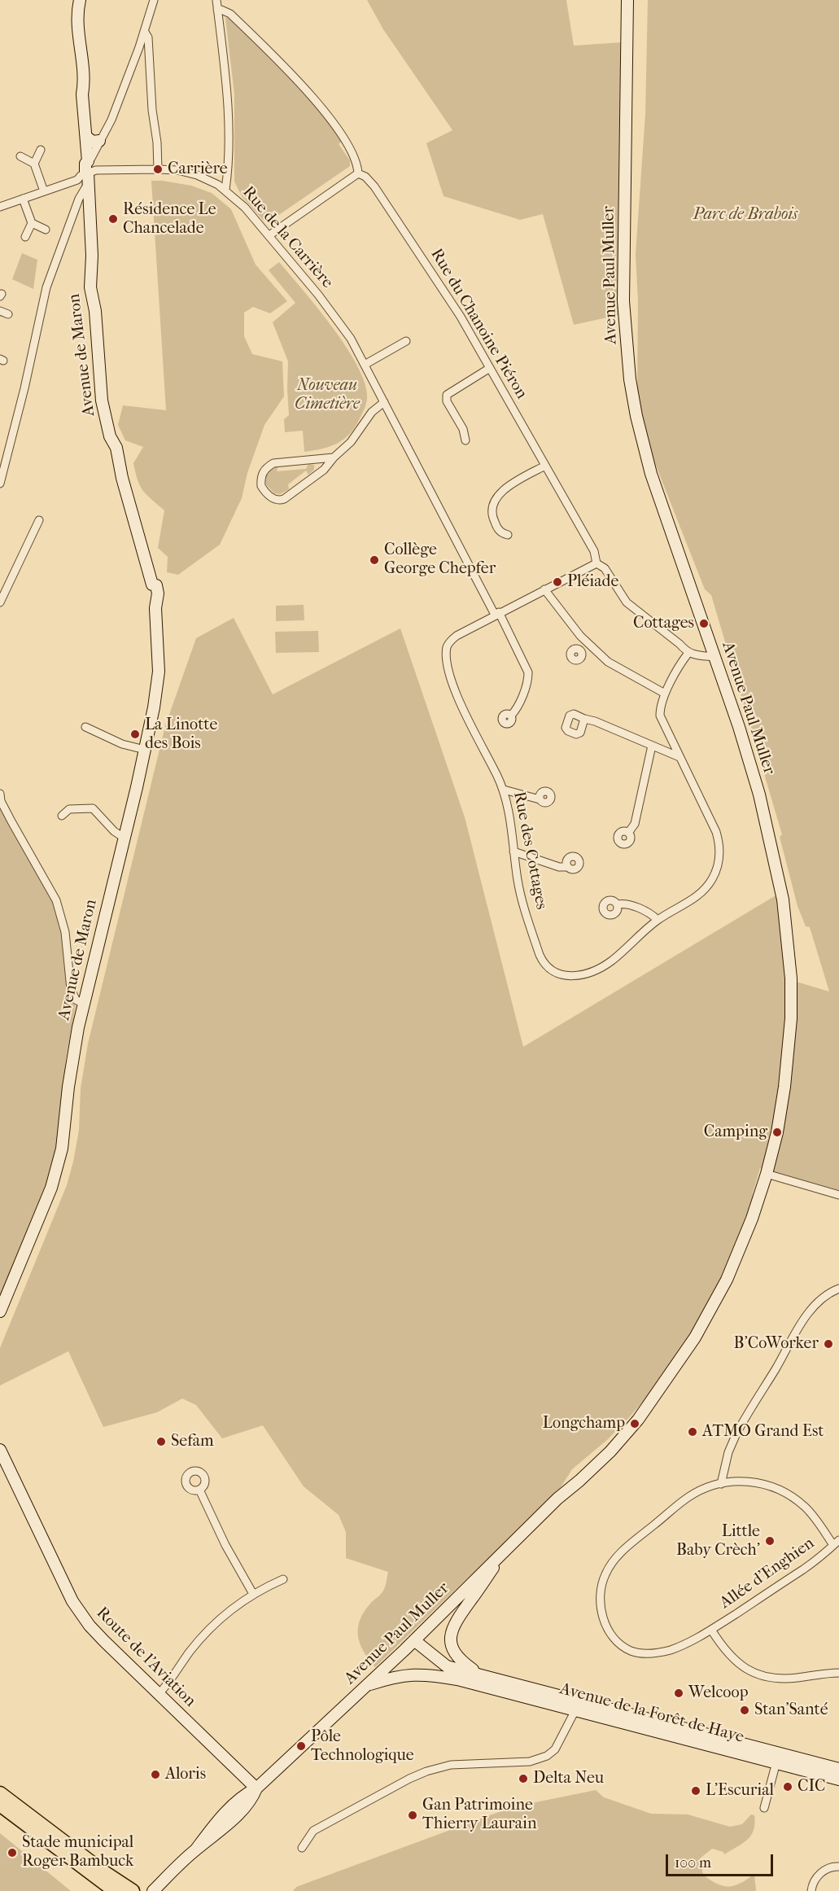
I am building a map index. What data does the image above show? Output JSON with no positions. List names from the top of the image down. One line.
{"streets":{"street":["Rue de la Carrière","Avenue Paul Muller","Rue du Chanoine Piéron","Avenue de Maron","Rue des Cottages","Allée d'Enghien","Route de l'Aviation","Avenue de la Forêt de Haye"]},"crossings":[["Rue de la Carrière","Avenue de Maron"],["Rue de la Carrière","Rue des Cottages"],["Avenue Paul Muller","Route de l'Aviation"],["Avenue Paul Muller","Avenue de la Forêt de Haye"],["Rue du Chanoine Piéron","Rue des Cottages"]],"parks":["Parc de Brabois","Nouveau Cimetière"],"places":["Carrière","Résidence Le Chancelade","Collège George Chepfer","Pléiade","Cottages","La Linotte des Bois","Camping","B’CoWorker","Longchamp","ATMO Grand Est","Sefam","Little Baby Crèch'","Welcoop","Stan’Santé","Pôle Technologique","Aloris","Delta Neu","CIC","L'Escurial","Gan Patrimoine Thierry Laurain","Stade municipal Roger Bambuck"],"scale_bar":"100 m"}
